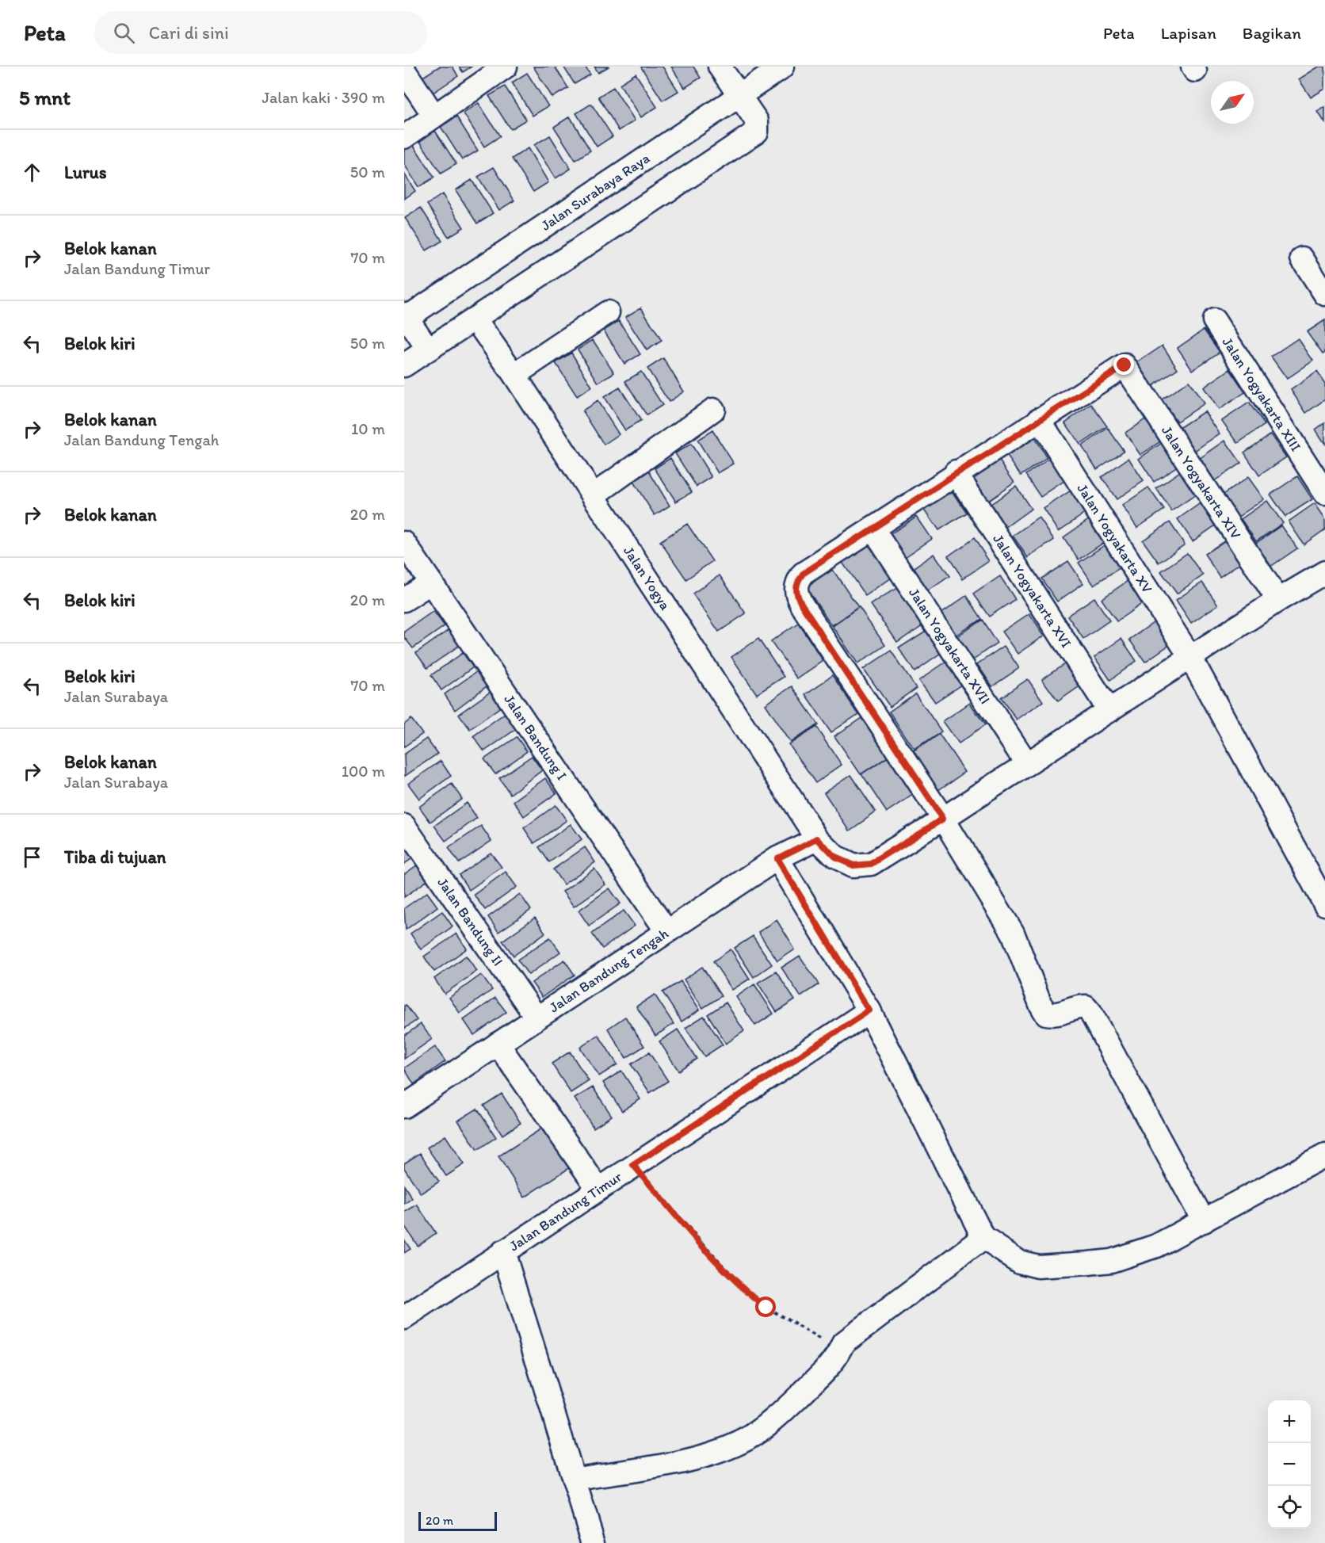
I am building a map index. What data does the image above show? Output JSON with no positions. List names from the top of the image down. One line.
{"streets":{"street":["Jalan Surabaya Raya","Jalan Yogyakarta XIII","Jalan Yogyakarta XIV","Jalan Yogyakarta XV","Jalan Yogya","Jalan Yogyakarta XVI","Jalan Yogyakarta XVII","Jalan Bandung I","Jalan Bandung II","Jalan Bandung Tengah","Jalan Bandung Timur"]},"crossings":[["Jalan Yogyakarta XIV","Jalan Yogyakarta XV"],["Jalan Yogyakarta XIV","Jalan Yogya"],["Jalan Yogyakarta XV","Jalan Yogya"],["Jalan Yogya","Jalan Yogyakarta XVI"],["Jalan Yogya","Jalan Yogyakarta XVII"],["Jalan Yogya","Jalan Bandung Tengah"],["Jalan Bandung I","Jalan Bandung Tengah"],["Jalan Bandung II","Jalan Bandung Tengah"]],"scale_bar":"20 m","north":"top right","page":{"header":"Peta","search":"Cari di sini","nav":["Peta","Lapisan","Bagikan"],"heading":["5 mnt","Jalan kaki · 390 m"],"list":[["Lurus","50 m"],["Belok kanan","Jalan Bandung Timur","70 m"],["Belok kiri","50 m"],["Belok kanan","Jalan Bandung Tengah","10 m"],["Belok kanan","20 m"],["Belok kiri","20 m"],["Belok kiri","Jalan Surabaya","70 m"],["Belok kanan","Jalan Surabaya","100 m"],"Tiba di tujuan"],"map_buttons":["+","−"],"scale":"20 m"}}
